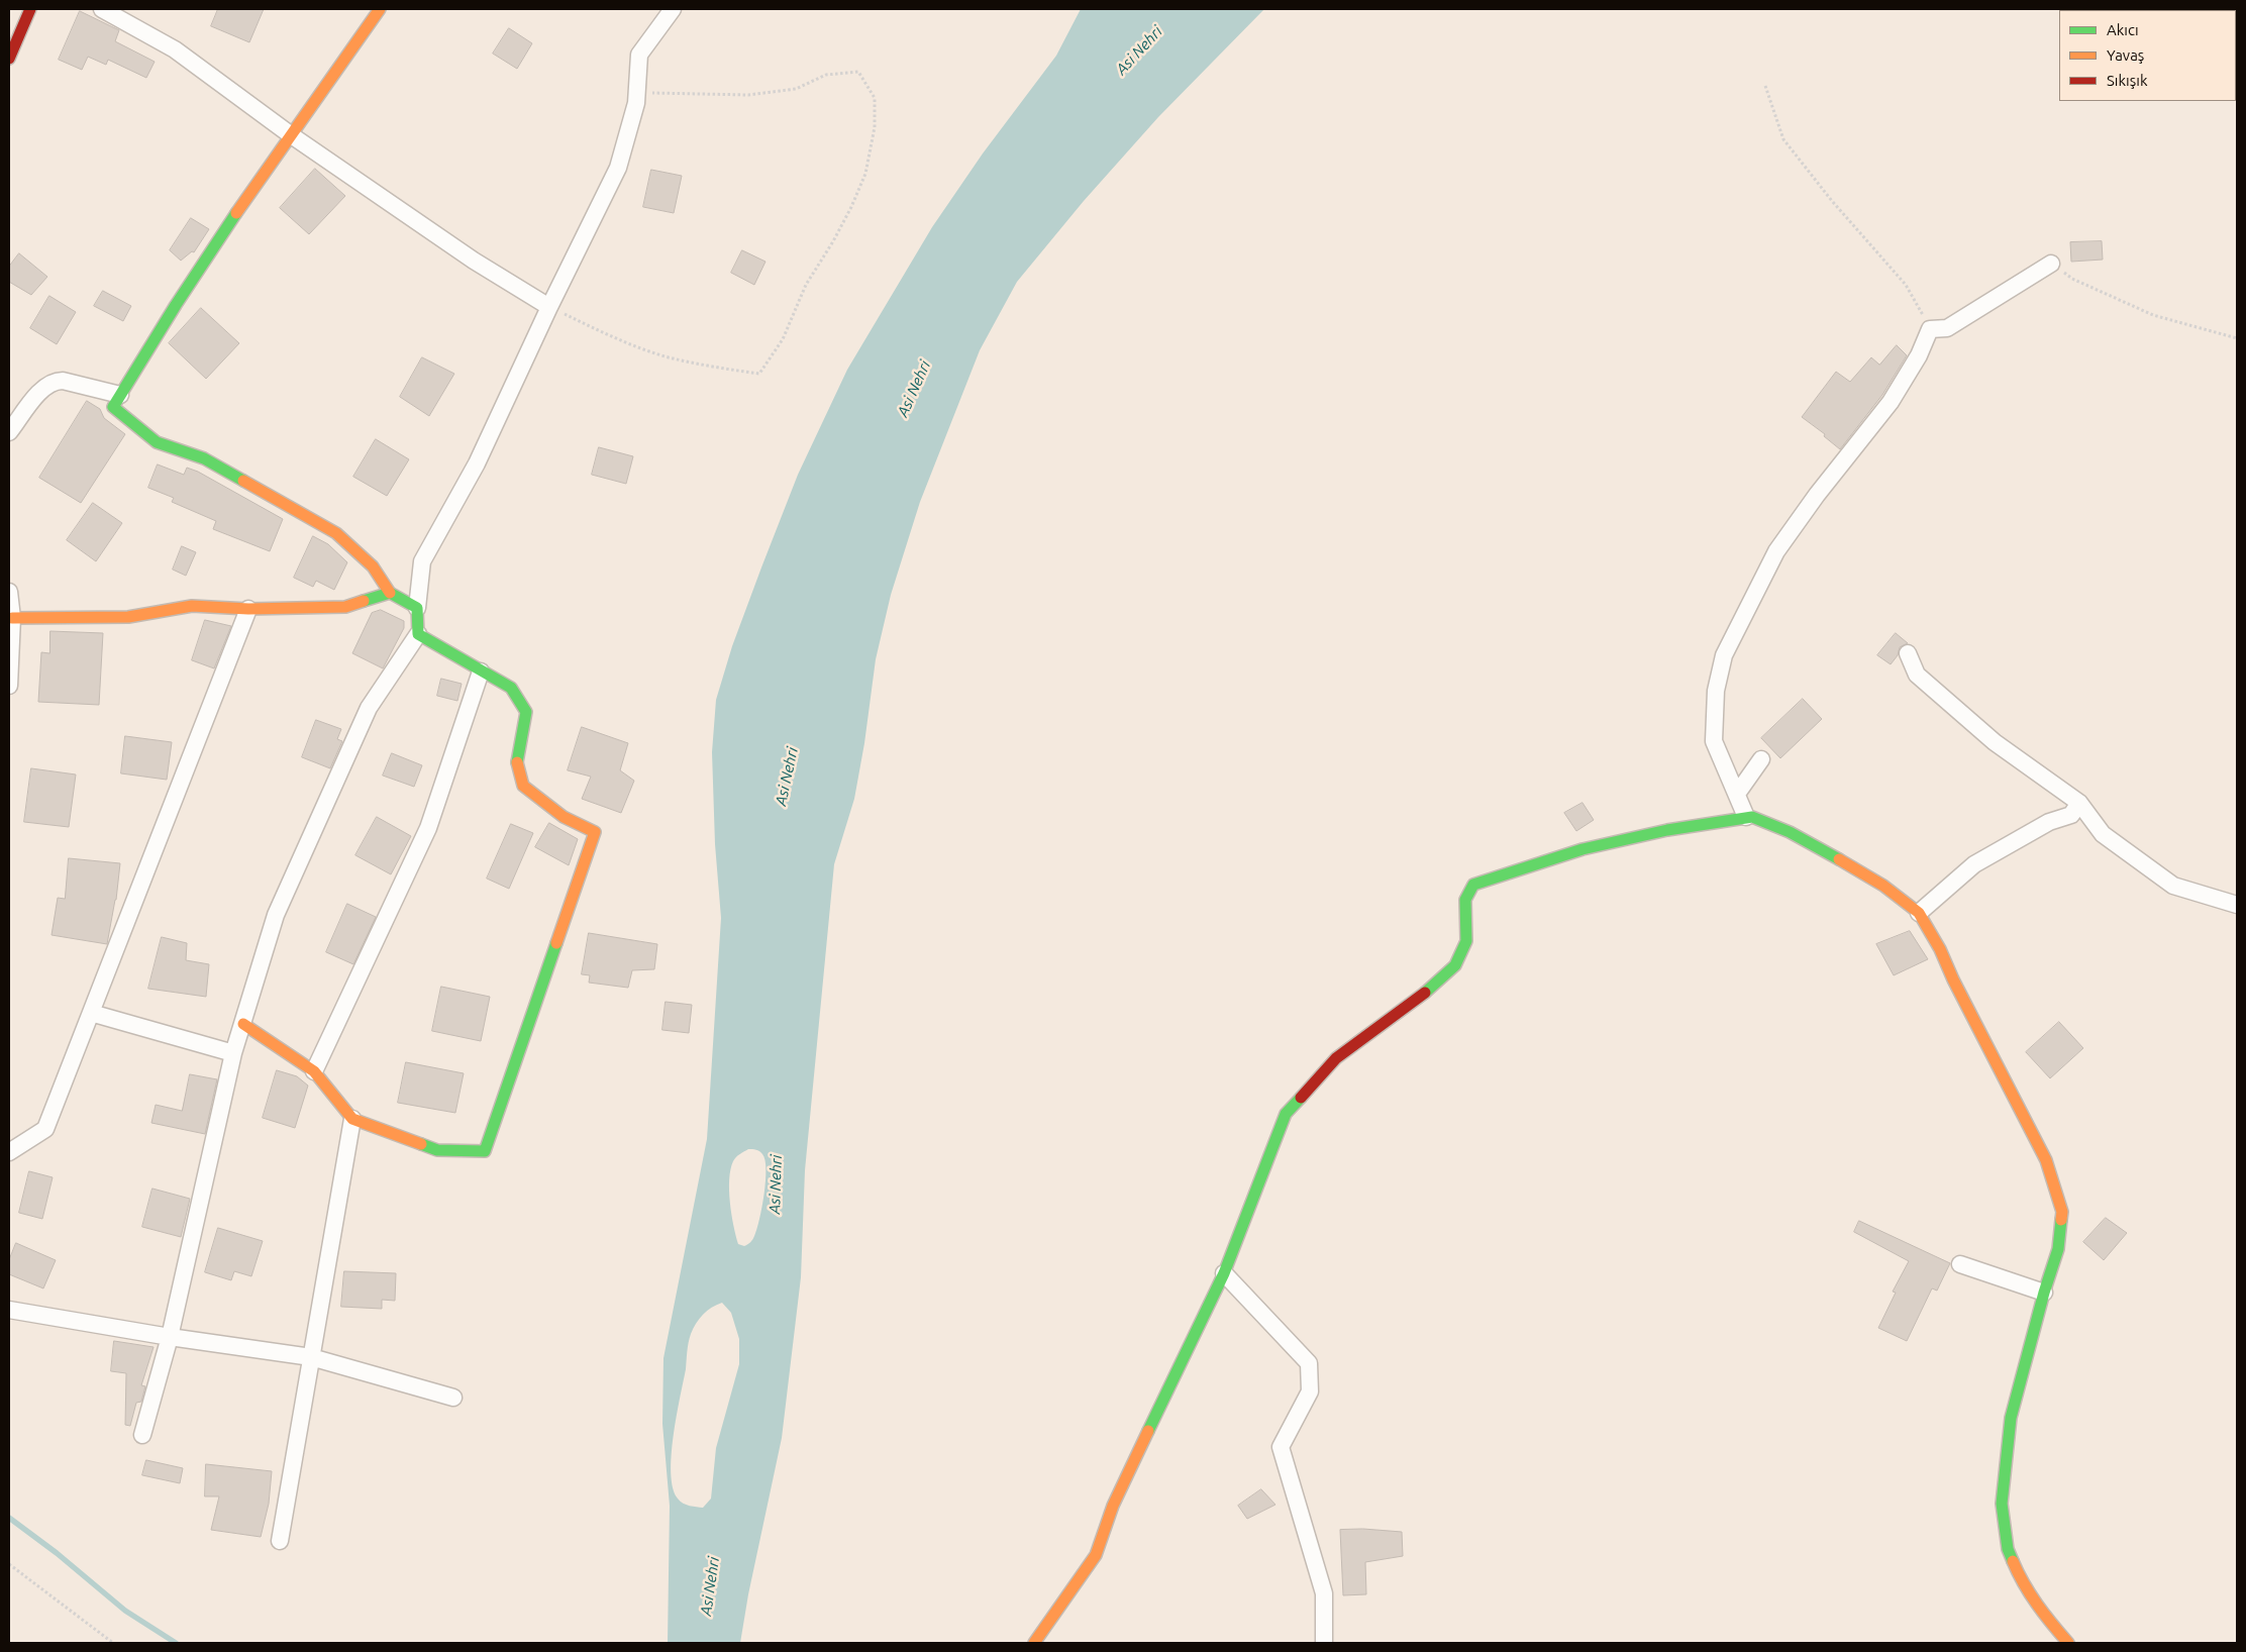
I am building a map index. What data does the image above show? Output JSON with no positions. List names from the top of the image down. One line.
{"water":["Asi Nehri"],"legend":["Akıcı","Yavaş","Sıkışık"]}
